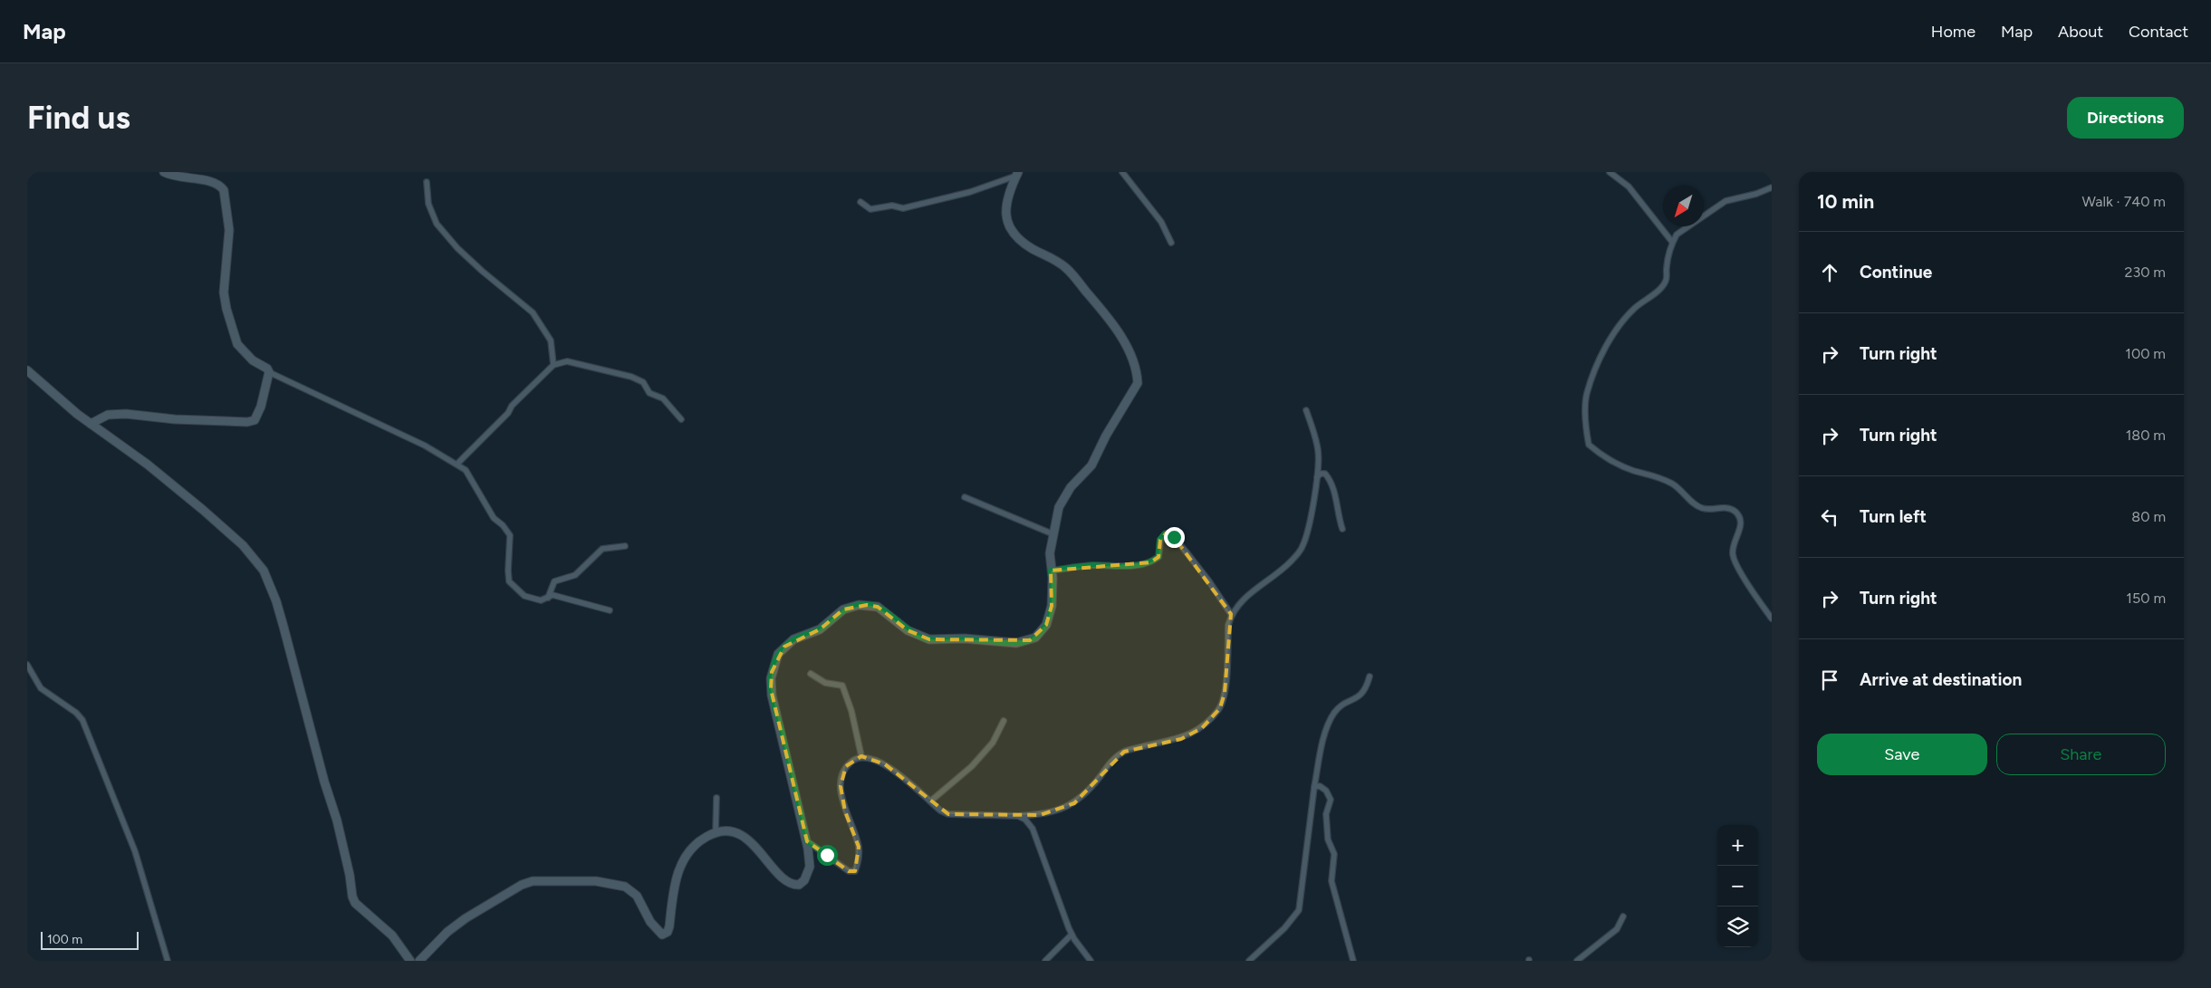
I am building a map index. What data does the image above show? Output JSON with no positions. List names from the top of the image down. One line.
{"scale_bar":"100 m","north":"bottom left","page":{"header":"Map","nav":["Home","Map","About","Contact"],"buttons":["Directions",["Save","Share"]],"title":"Find us","heading":["10 min","Walk · 740 m"],"list":[["Continue","230 m"],["Turn right","100 m"],["Turn right","180 m"],["Turn left","80 m"],["Turn right","150 m"],"Arrive at destination"],"map_buttons":["+","−"],"scale":"100 m"}}
